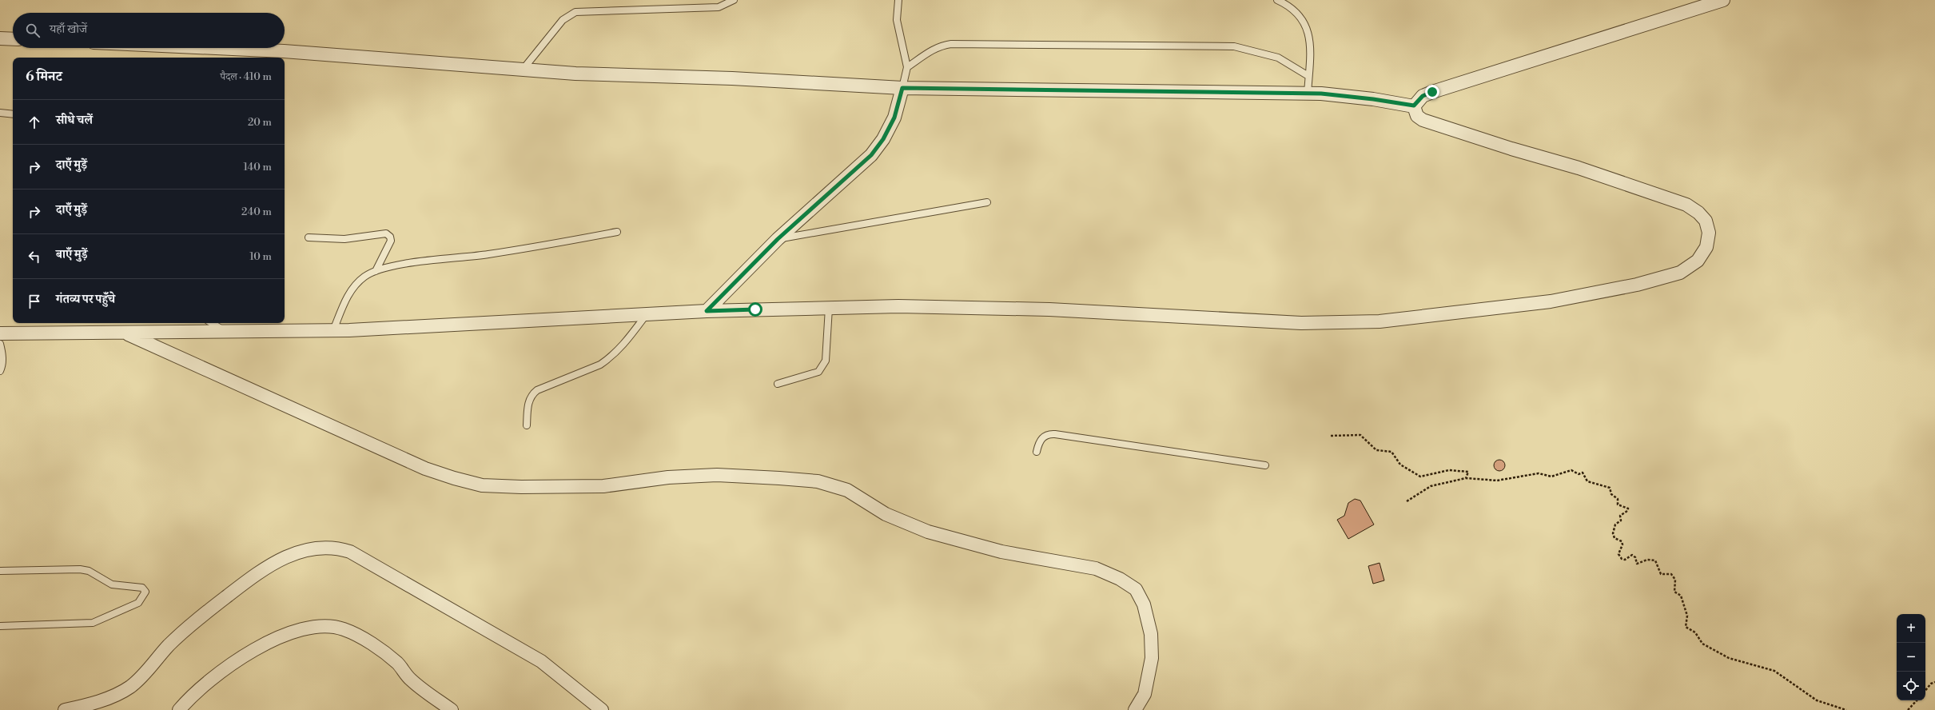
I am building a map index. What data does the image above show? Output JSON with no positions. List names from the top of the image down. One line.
{"page":{"search":"यहाँ खोजें","heading":["6 मिनट","पैदल · 410 m"],"list":[["सीधे चलें","20 m"],["दाएँ मुड़ें","140 m"],["दाएँ मुड़ें","240 m"],["बाएँ मुड़ें","10 m"],"गंतव्य पर पहुँचे"],"map_buttons":["+","−"]}}
